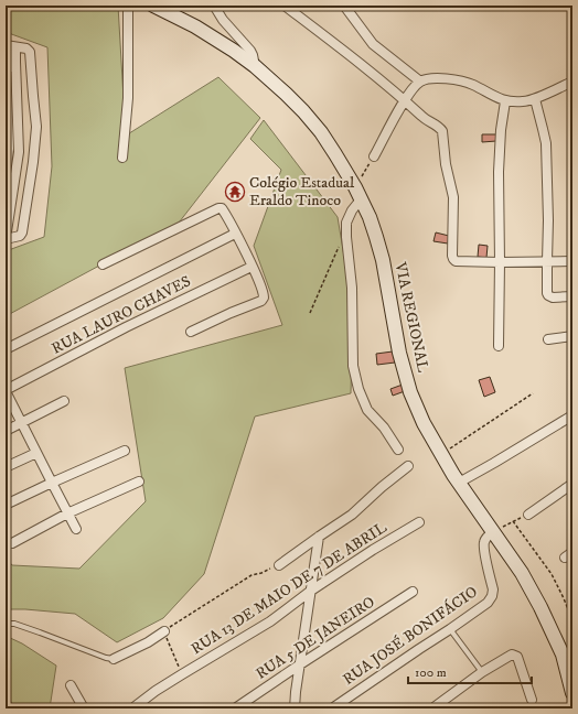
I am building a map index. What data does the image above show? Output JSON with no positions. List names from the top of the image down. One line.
{"streets":{"main road":["VIA REGIONAL"],"street":["RUA LAURO CHAVES","RUA 13 DE MAIO DE 7 DE ABRIL","RUA JOSÉ BONIFÁCIO","RUA 5 DE JANEIRO"]},"crossings":[["VIA REGIONAL","RUA JOSÉ BONIFÁCIO"]],"places":{"temple":["Colégio Estadual Eraldo Tinoco"]},"scale_bar":"100 m"}
